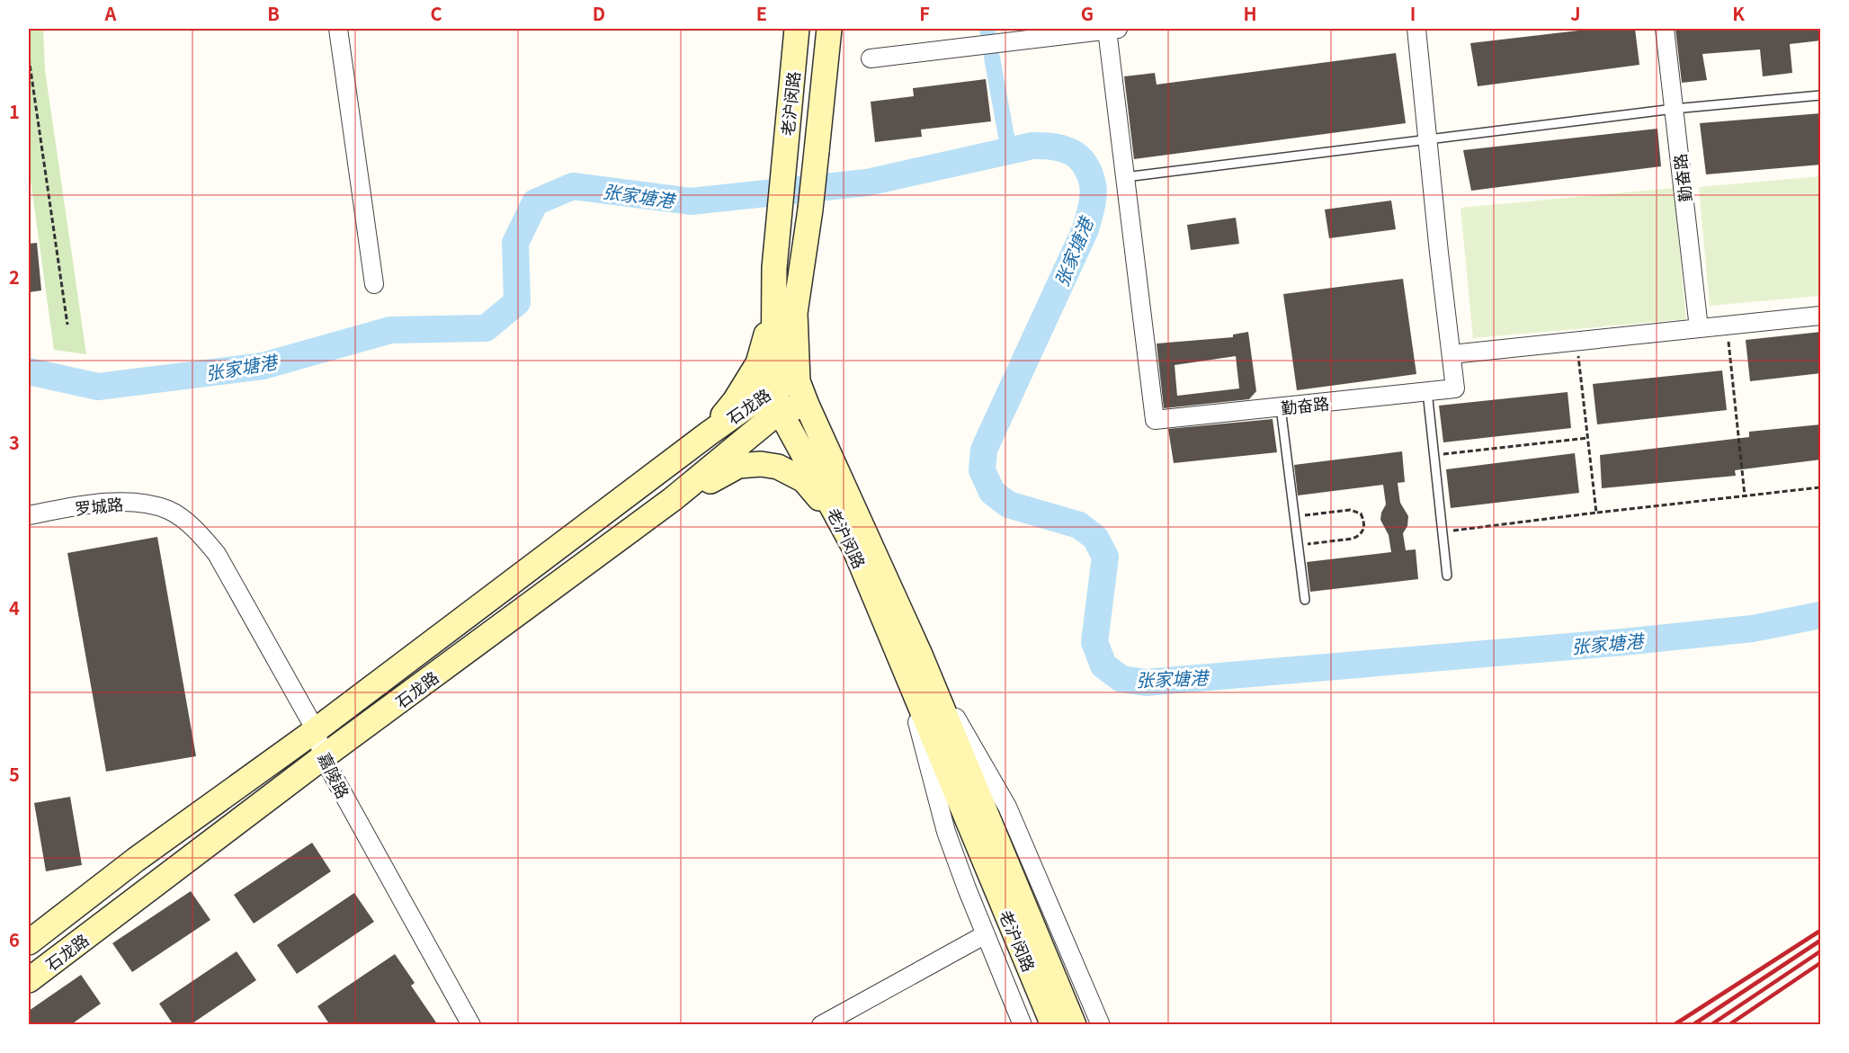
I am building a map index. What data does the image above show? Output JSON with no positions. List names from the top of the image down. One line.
{"streets":{"main road":["老沪闵路","石龙路"],"street":["勤奋路","罗城路","嘉陵路"]},"crossings":[["老沪闵路","石龙路"],["石龙路","嘉陵路"],["罗城路","嘉陵路"]],"water":["张家塘港"],"grid":{"columns":["A","B","C","D","E","F","G","H","I","J","K"],"rows":["1","2","3","4","5","6"]}}
